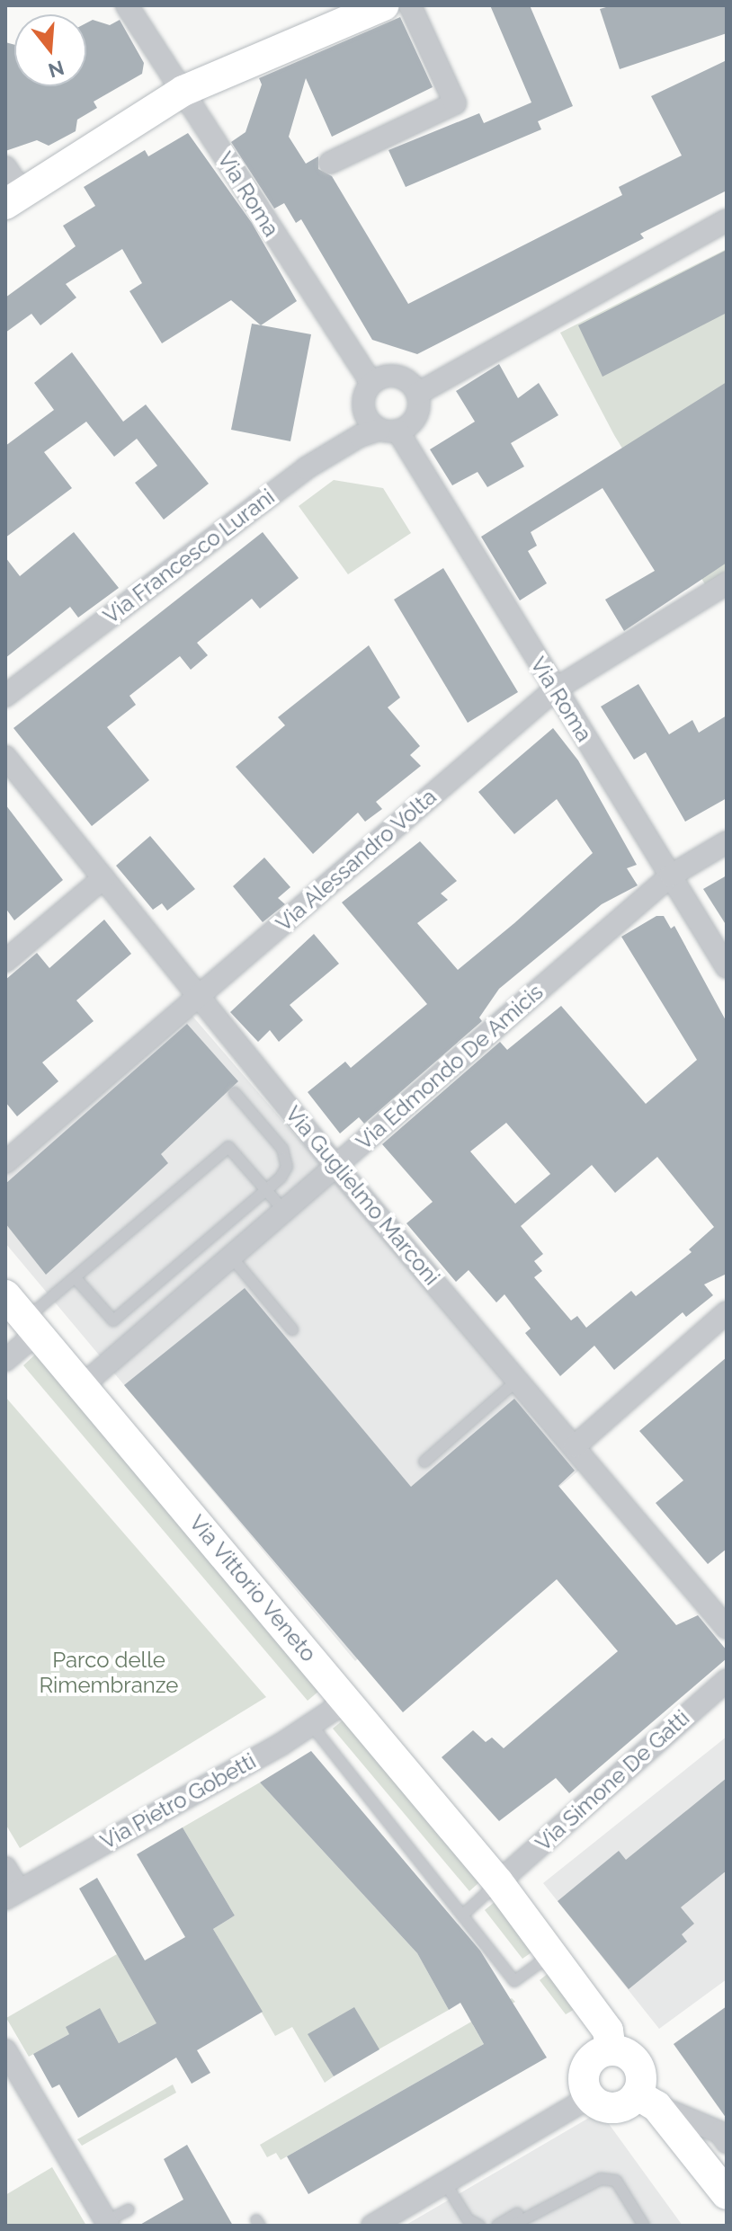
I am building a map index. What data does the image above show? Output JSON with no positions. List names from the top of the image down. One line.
{"streets":{"main road":["Via Vittorio Veneto"],"street":["Via Roma","Via Francesco Lurani","Via Alessandro Volta","Via Edmondo De Amicis","Via Guglielmo Marconi","Via Simone De Gatti","Via Pietro Gobetti"]},"crossings":[["Via Roma","Via Francesco Lurani"],["Via Roma","Via Alessandro Volta"],["Via Roma","Via Edmondo De Amicis"],["Via Alessandro Volta","Via Guglielmo Marconi"],["Via Edmondo De Amicis","Via Guglielmo Marconi"],["Via Edmondo De Amicis","Via Vittorio Veneto"],["Via Vittorio Veneto","Via Simone De Gatti"],["Via Vittorio Veneto","Via Pietro Gobetti"]],"parks":["Parco delle Rimembranze"],"north":"bottom"}
